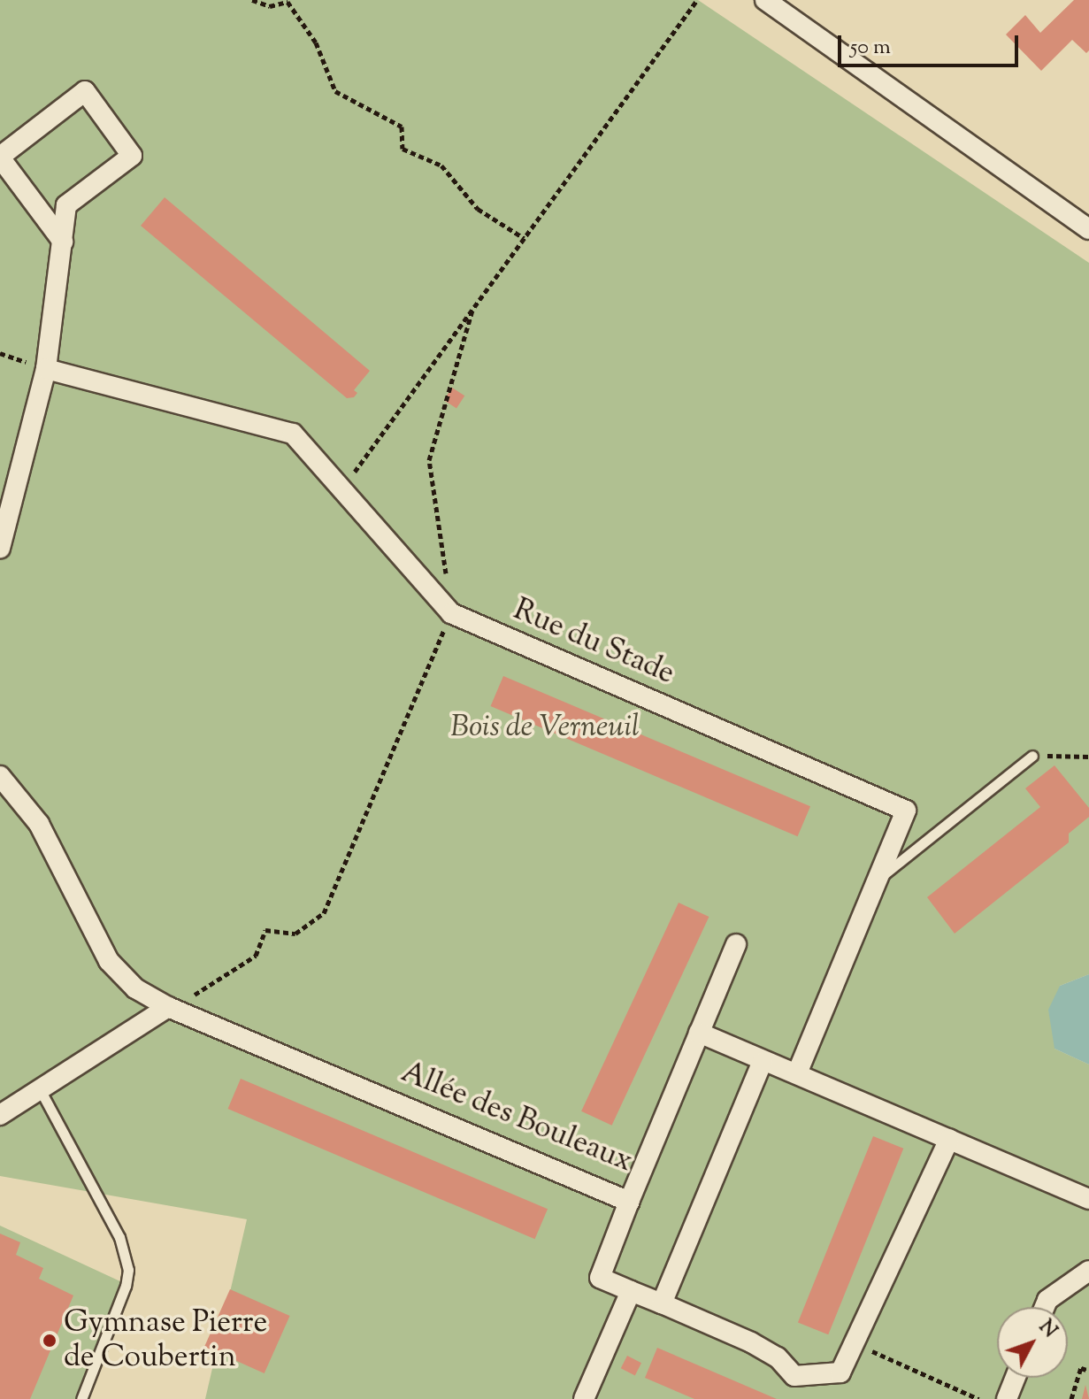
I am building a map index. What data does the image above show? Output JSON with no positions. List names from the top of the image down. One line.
{"streets":{"street":["Rue du Stade","Allée des Bouleaux"]},"parks":["Bois de Verneuil"],"places":["Gymnase Pierre de Coubertin"],"scale_bar":"50 m","north":"top right"}
